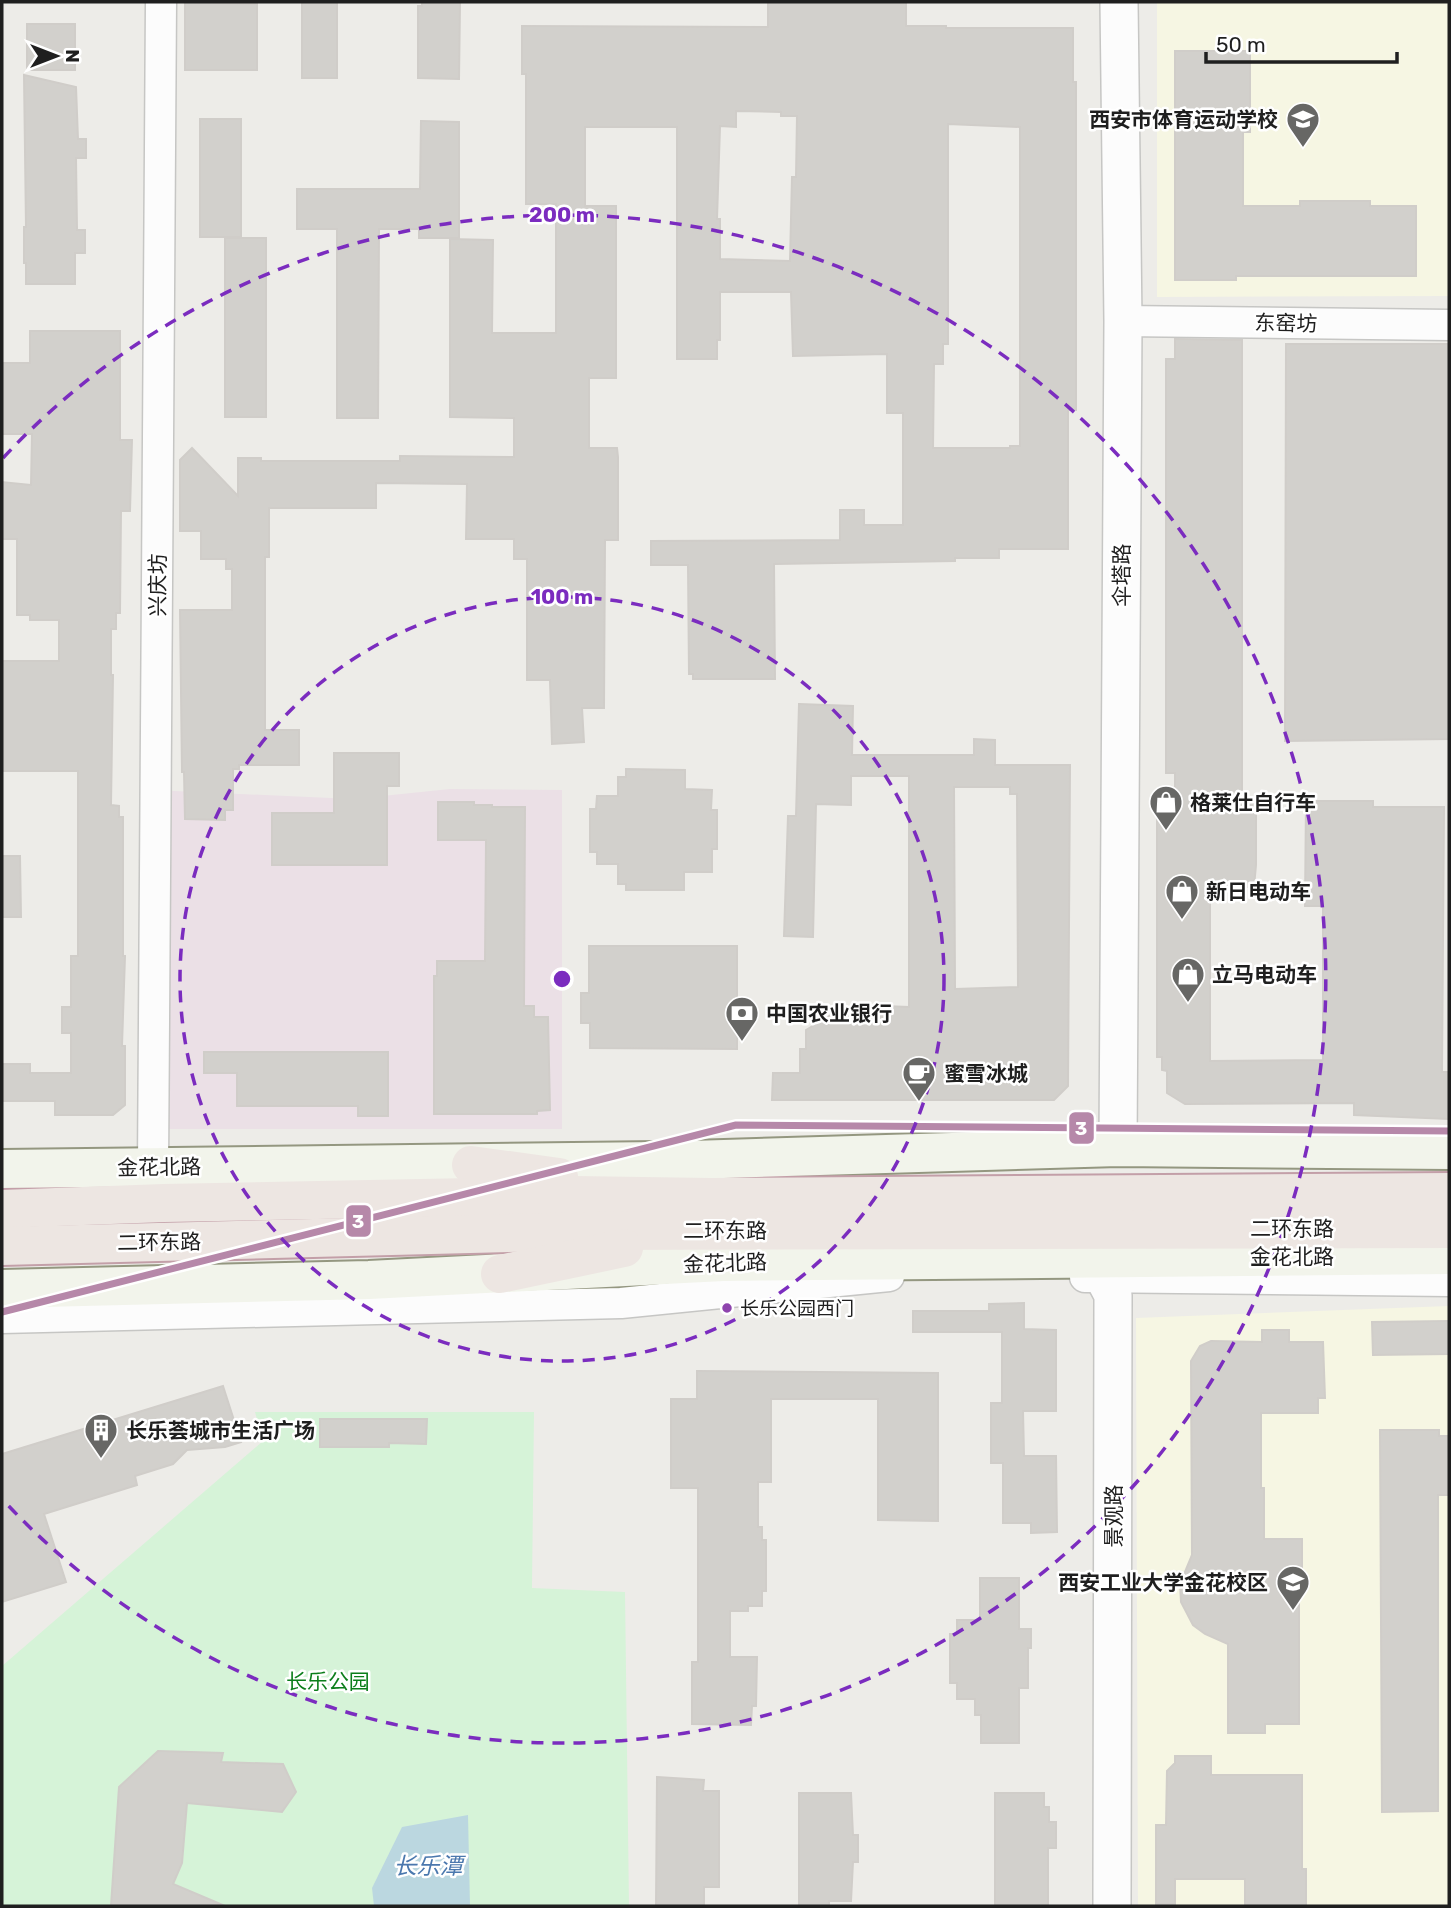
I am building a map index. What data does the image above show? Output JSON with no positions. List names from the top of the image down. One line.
{"streets":{"highway":["二环东路"],"main road":["金花北路"],"street":["东窑坊","伞塔路","兴庆坊","景观路"]},"crossings":[["东窑坊","伞塔路"],["伞塔路","金花北路"],["兴庆坊","金花北路"],["兴庆坊","二环东路"],["金花北路","二环东路"],["金花北路","景观路"]],"water":["长乐潭"],"parks":["长乐公园"],"places":{"school or university":["西安市体育运动学校","西安工业大学金花校区"],"shop":["格莱仕自行车","新日电动车","立马电动车"],"bank":["中国农业银行"],"cafe":["蜜雪冰城"],"other":["长乐公园西门"],"building":["长乐荟城市生活广场"]},"lines":["transit line 3"],"scale_bar":"50 m","north":"right","rings":["200 m","100 m"]}
